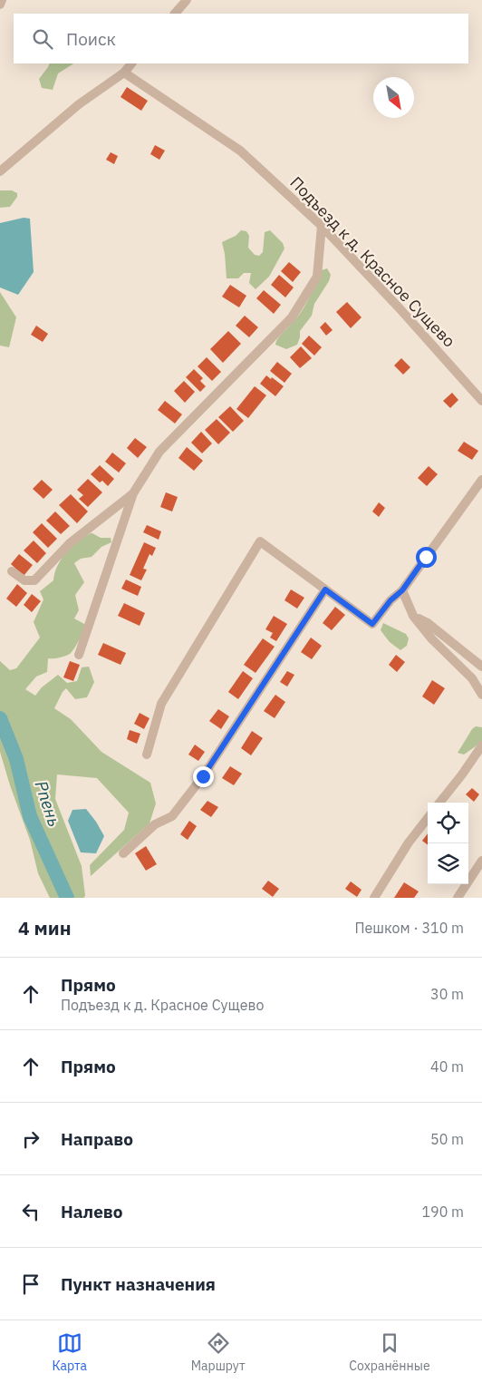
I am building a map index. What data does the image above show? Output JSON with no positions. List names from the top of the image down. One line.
{"streets":{"street":["Подъезд к д. Красное Сущево"]},"water":["Рпень"],"north":"bottom right","page":{"search":"Поиск","heading":["4 мин","Пешком · 310 m"],"list":[["Прямо","Подъезд к д. Красное Сущево","30 m"],["Прямо","40 m"],["Направо","50 m"],["Налево","190 m"],"Пункт назначения"],"nav":["Карта","Маршрут","Сохранённые"]}}
